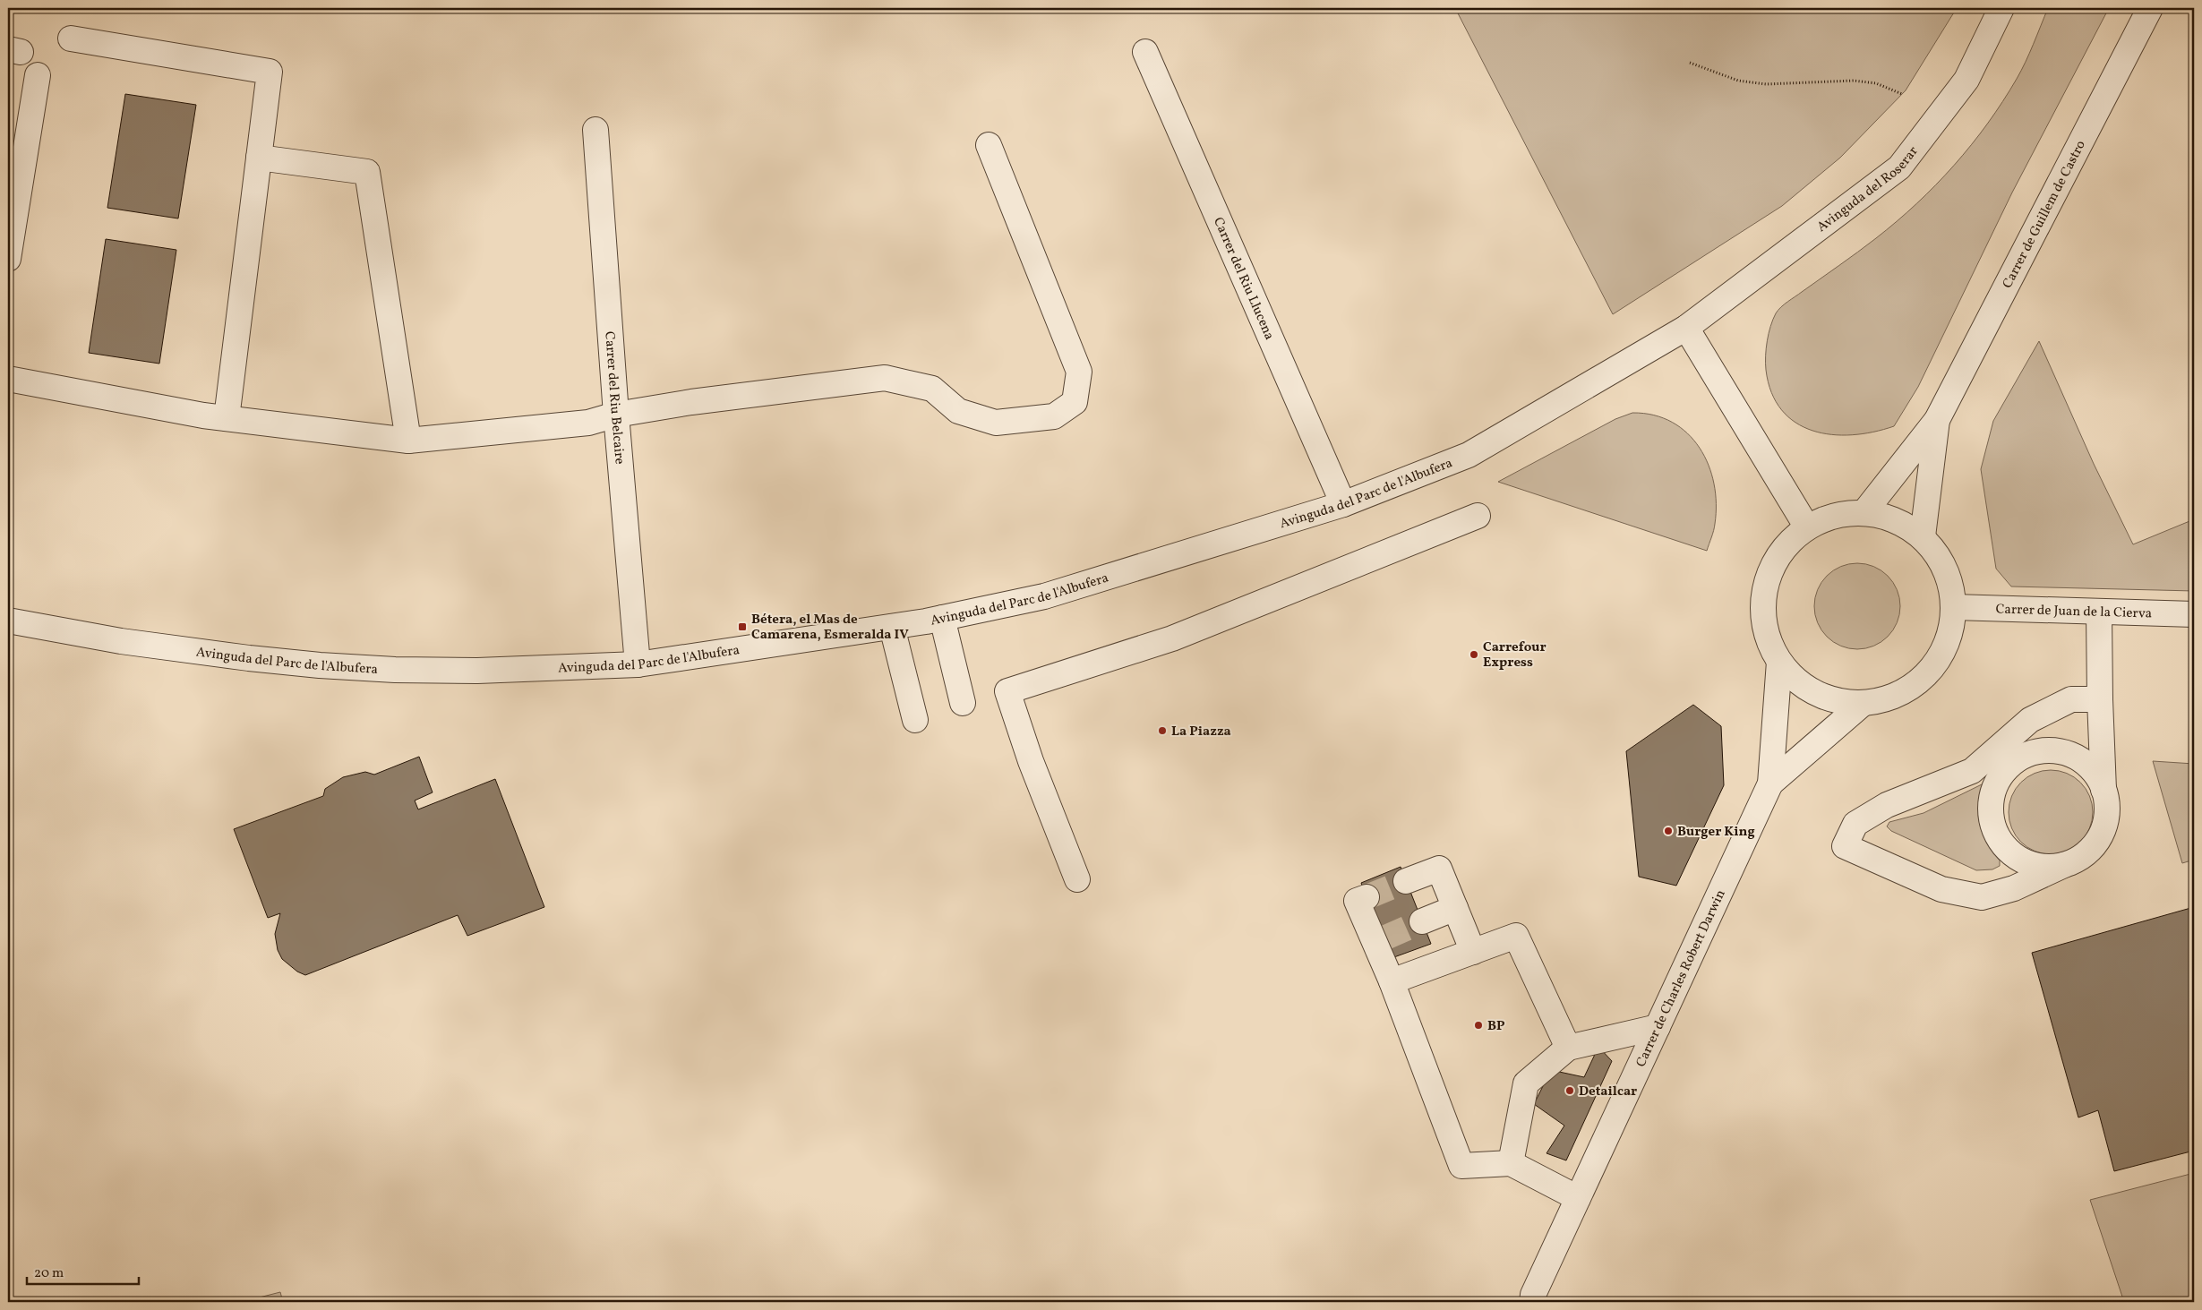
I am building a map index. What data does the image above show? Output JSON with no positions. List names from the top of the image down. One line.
{"streets":{"street":["Avinguda del Roserar","Carrer de Guillem de Castro","Carrer del Riu Llucena","Carrer del Riu Belcaire","Avinguda del Parc de l'Albufera","Carrer de Juan de la Cierva","Carrer de Charles Robert Darwin"]},"crossings":[["Avinguda del Roserar","Avinguda del Parc de l'Albufera"],["Carrer del Riu Llucena","Avinguda del Parc de l'Albufera"],["Carrer del Riu Belcaire","Avinguda del Parc de l'Albufera"]],"places":{"transit":["Bétera, el Mas de Camarena, Esmeralda IV"],"other":["Carrefour Express","La Piazza","Burger King","BP","Detailcar"]},"scale_bar":"20 m"}
